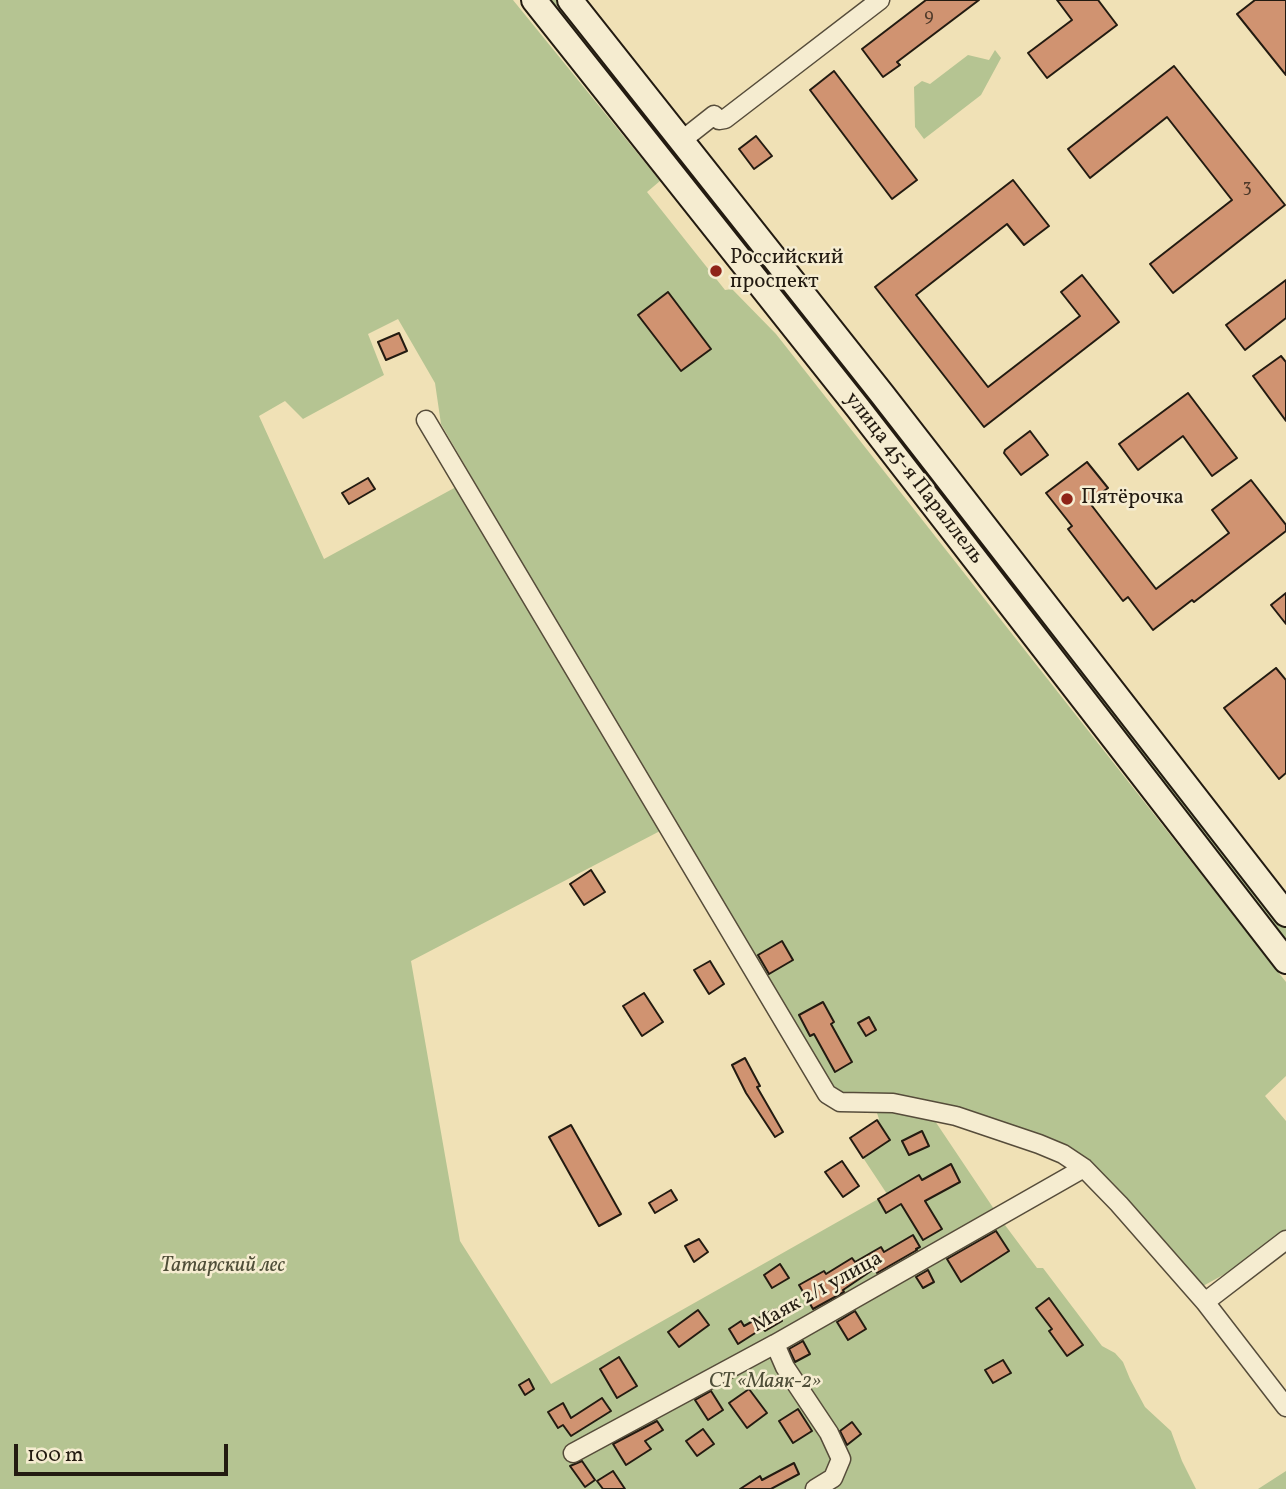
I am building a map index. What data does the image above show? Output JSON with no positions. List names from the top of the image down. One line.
{"streets":{"main road":["улица 45-я Параллель"],"street":["Маяк 2/1 улица"]},"parks":["Татарский лес","СТ «Маяк-2»"],"places":["Российский проспект","Пятёрочка"],"house_numbers":["9","3"],"scale_bar":"100 m"}
